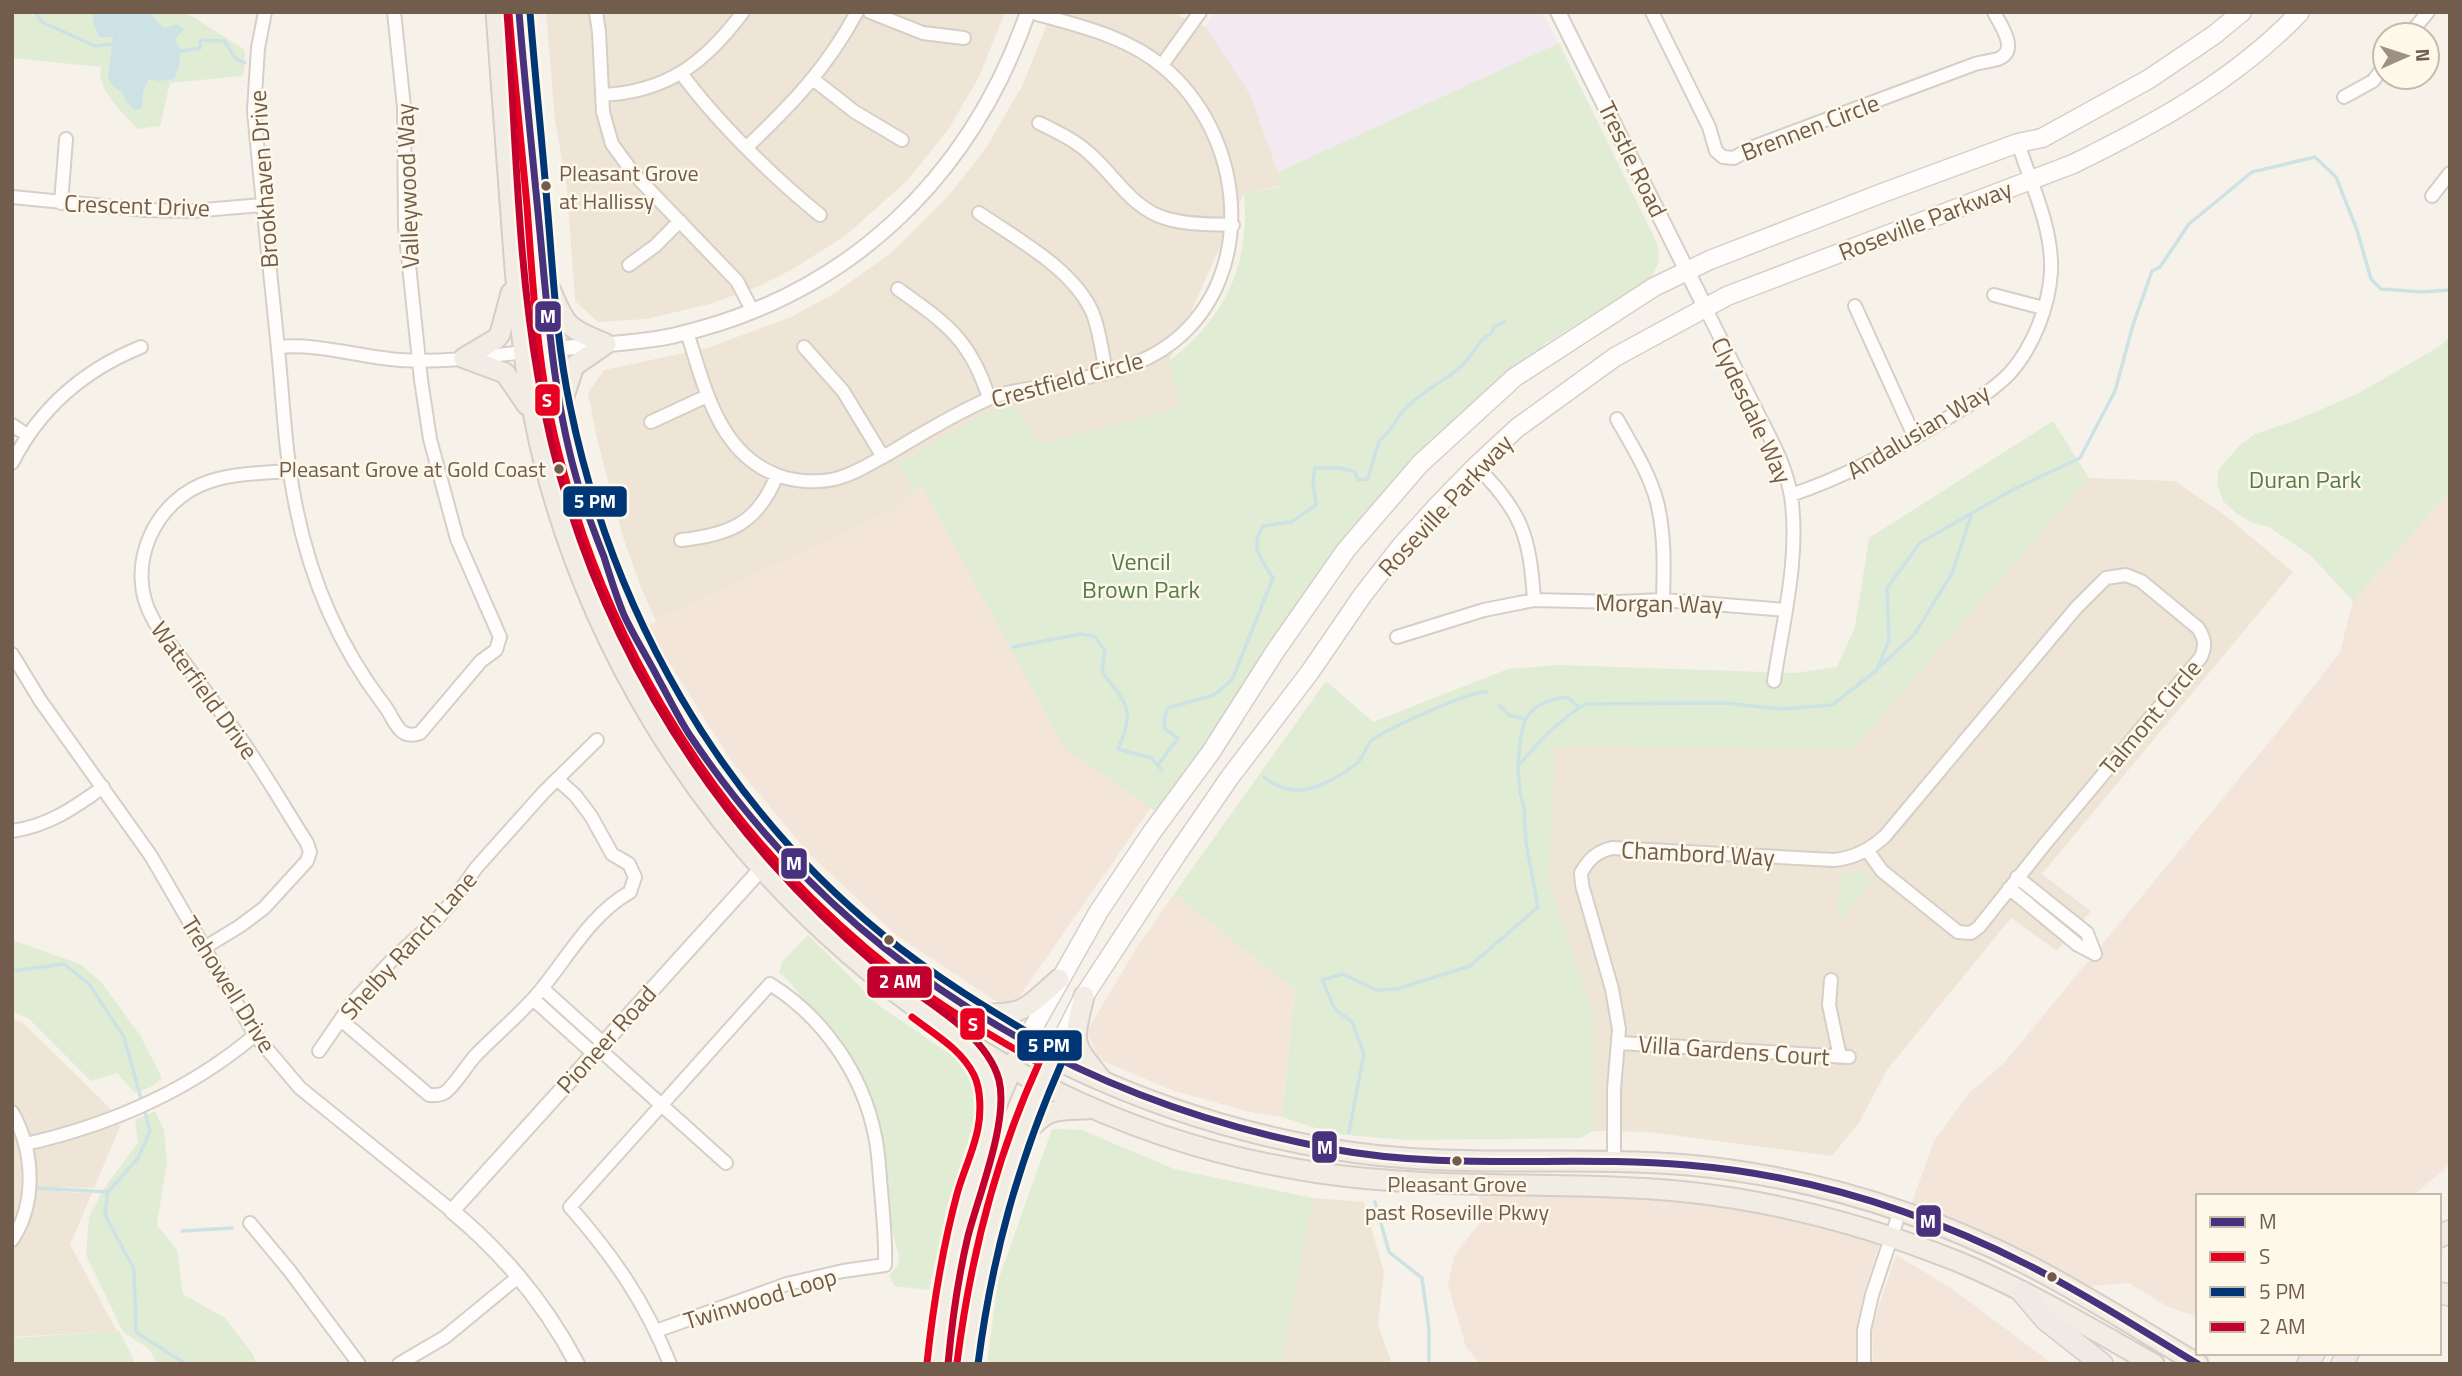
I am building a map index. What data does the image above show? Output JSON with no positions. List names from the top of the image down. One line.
{"streets":{"main road":["Roseville Parkway"],"street":["Brennen Circle","Trestle Road","Brookhaven Drive","Valleywood Way","Crescent Drive","Crestfield Circle","Clydesdale Way","Andalusian Way","Morgan Way","Waterfield Drive","Talmont Circle","Chambord Way","Shelby Ranch Lane","Trehowell Drive","Pioneer Road","Villa Gardens Court","Twinwood Loop"]},"crossings":[["Trestle Road","Roseville Parkway"],["Trestle Road","Clydesdale Way"],["Brookhaven Drive","Valleywood Way"],["Brookhaven Drive","Crescent Drive"],["Brookhaven Drive","Waterfield Drive"],["Valleywood Way","Waterfield Drive"],["Roseville Parkway","Clydesdale Way"],["Roseville Parkway","Andalusian Way"],["Clydesdale Way","Andalusian Way"],["Clydesdale Way","Morgan Way"],["Waterfield Drive","Trehowell Drive"],["Talmont Circle","Chambord Way"],["Chambord Way","Villa Gardens Court"],["Trehowell Drive","Pioneer Road"]],"parks":["Duran Park","Vencil Brown Park"],"places":["Pleasant Grove at Hallissy","Pleasant Grove at Gold Coast","Pleasant Grove past Roseville Pkwy"],"lines":["transit line M","transit line S"],"legend":["M","S","5 PM","2 AM"],"north":"right"}
